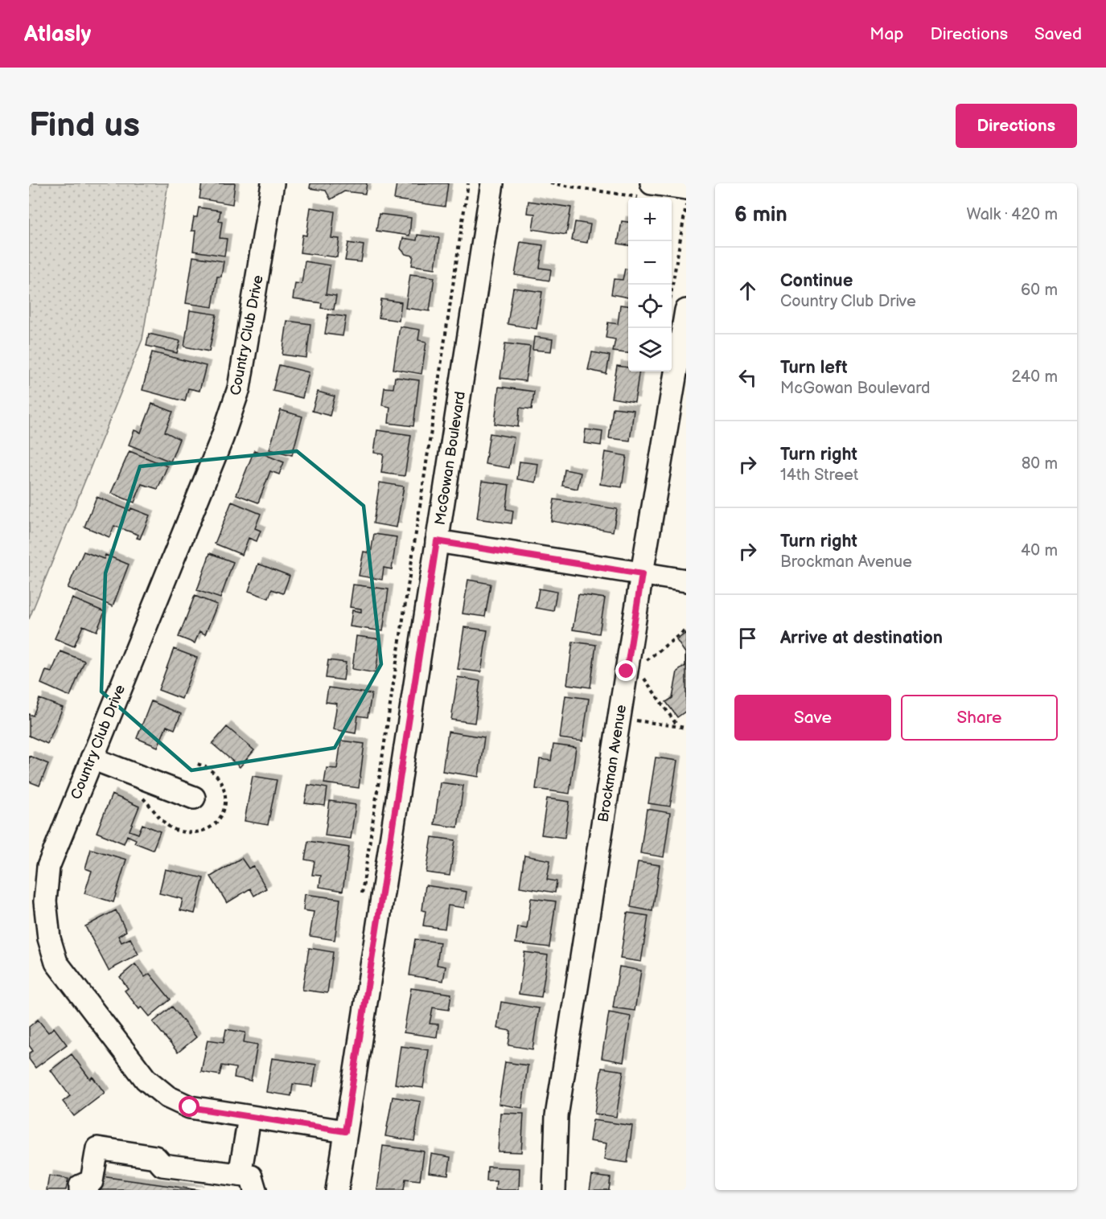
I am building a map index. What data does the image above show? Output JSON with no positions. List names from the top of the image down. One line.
{"streets":{"street":["Country Club Drive","McGowan Boulevard","Brockman Avenue"]},"crossings":[["Country Club Drive","McGowan Boulevard"]],"page":{"header":"Atlasly","nav":["Map","Directions","Saved"],"buttons":["Directions",["Save","Share"]],"title":"Find us","heading":["6 min","Walk · 420 m"],"map_buttons":["+","−"],"list":[["Continue","Country Club Drive","60 m"],["Turn left","McGowan Boulevard","240 m"],["Turn right","14th Street","80 m"],["Turn right","Brockman Avenue","40 m"],"Arrive at destination"]}}
